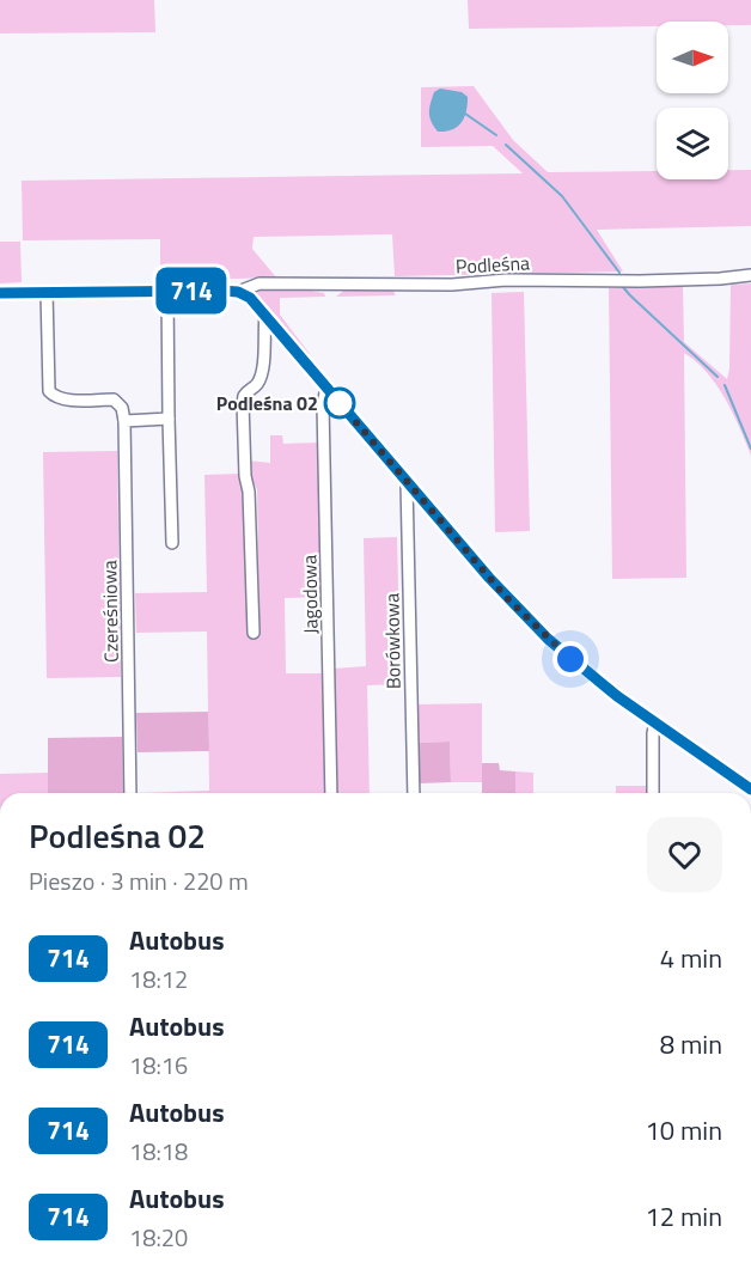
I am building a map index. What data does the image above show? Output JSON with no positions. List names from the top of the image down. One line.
{"streets":{"street":["Podleśna","Jagodowa","Czereśniowa","Borówkowa"]},"places":["Podleśna 02"],"lines":["bus line 714"],"north":"right","page":{"on_map":"714","heading":["Podleśna 02","Pieszo · 3 min · 220 m"],"list":[{"mark":"714","name":"Autobus","note":"18:12","value":"4 min"},{"mark":"714","name":"Autobus","note":"18:16","value":"8 min"},{"mark":"714","name":"Autobus","note":"18:18","value":"10 min"},{"mark":"714","name":"Autobus","note":"18:20","value":"12 min"}]}}
